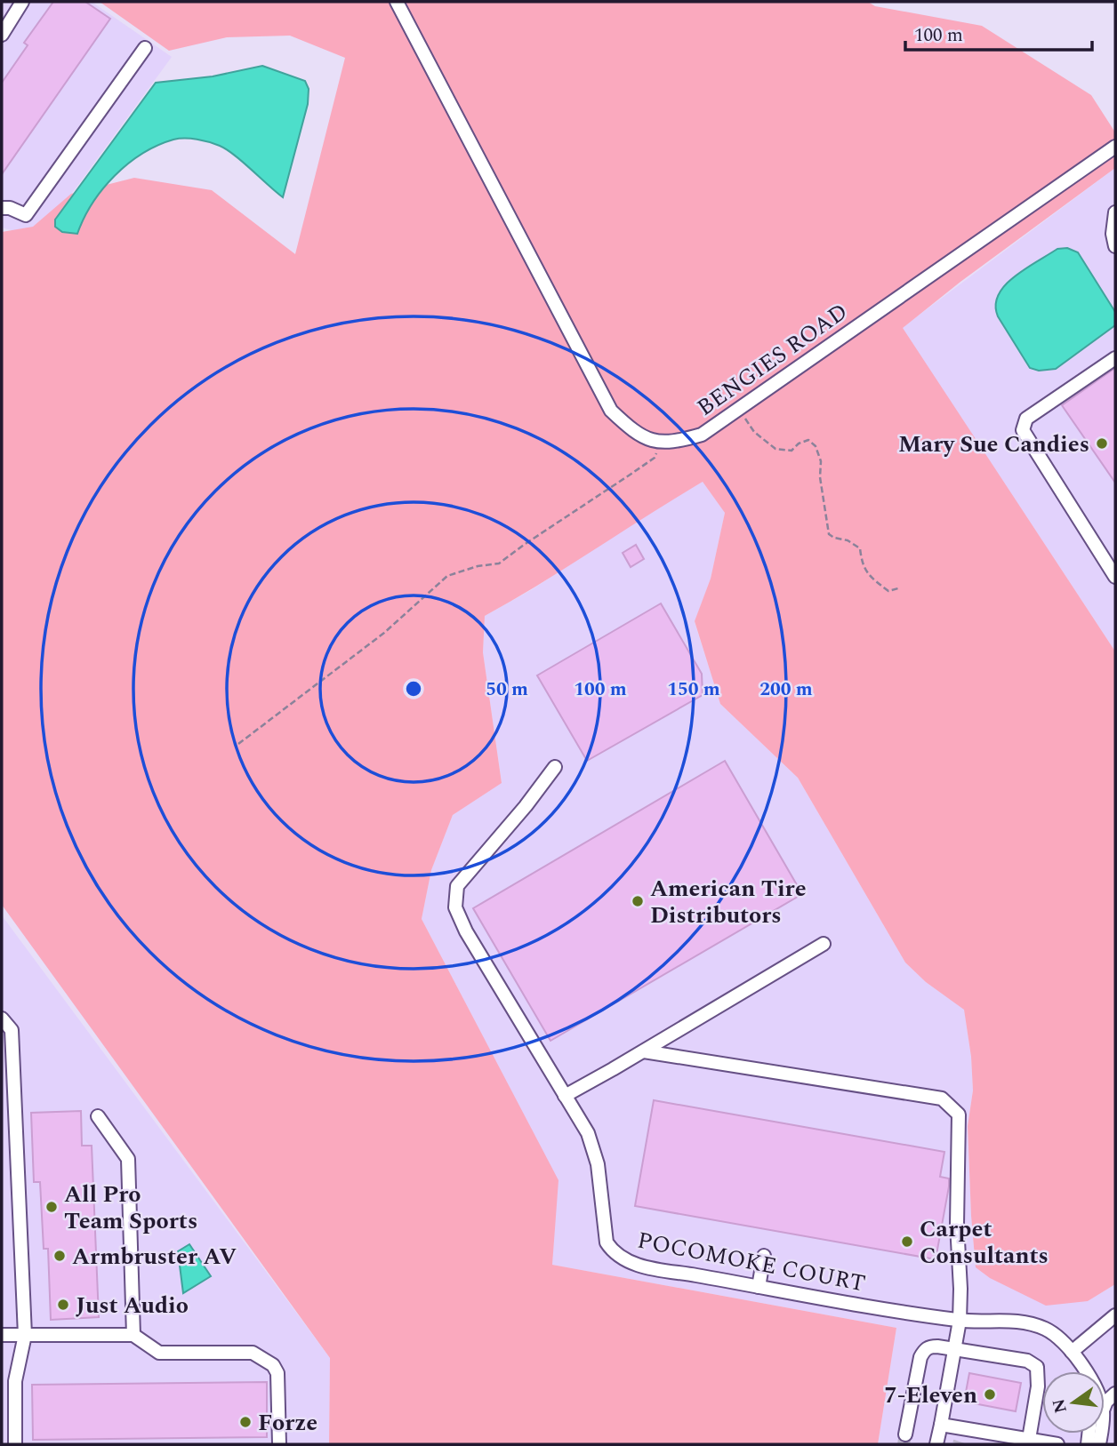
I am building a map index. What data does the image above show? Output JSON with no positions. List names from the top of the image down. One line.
{"streets":{"street":["BENGIES ROAD","POCOMOKE COURT"]},"places":["Mary Sue Candies","American Tire Distributors","All Pro Team Sports","Carpet Consultants","Armbruster AV","Just Audio","7-Eleven","Forze"],"scale_bar":"100 m","north":"left","rings":["50 m","100 m","150 m","200 m"]}
